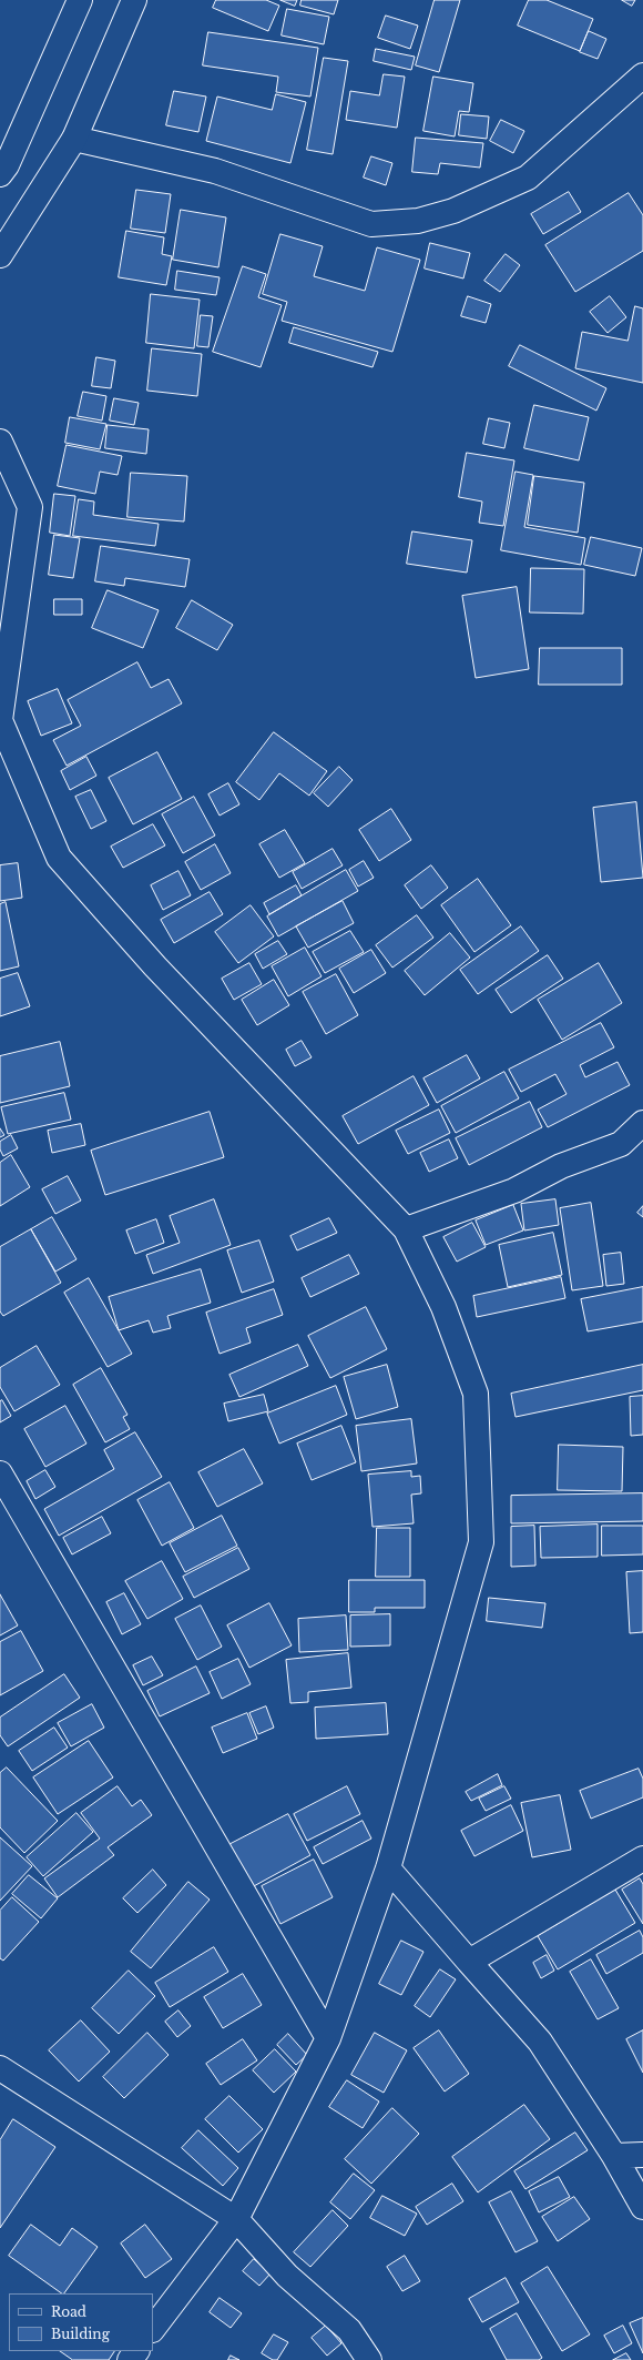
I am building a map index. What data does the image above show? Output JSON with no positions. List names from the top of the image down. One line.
{"legend":["Road","Building"]}
